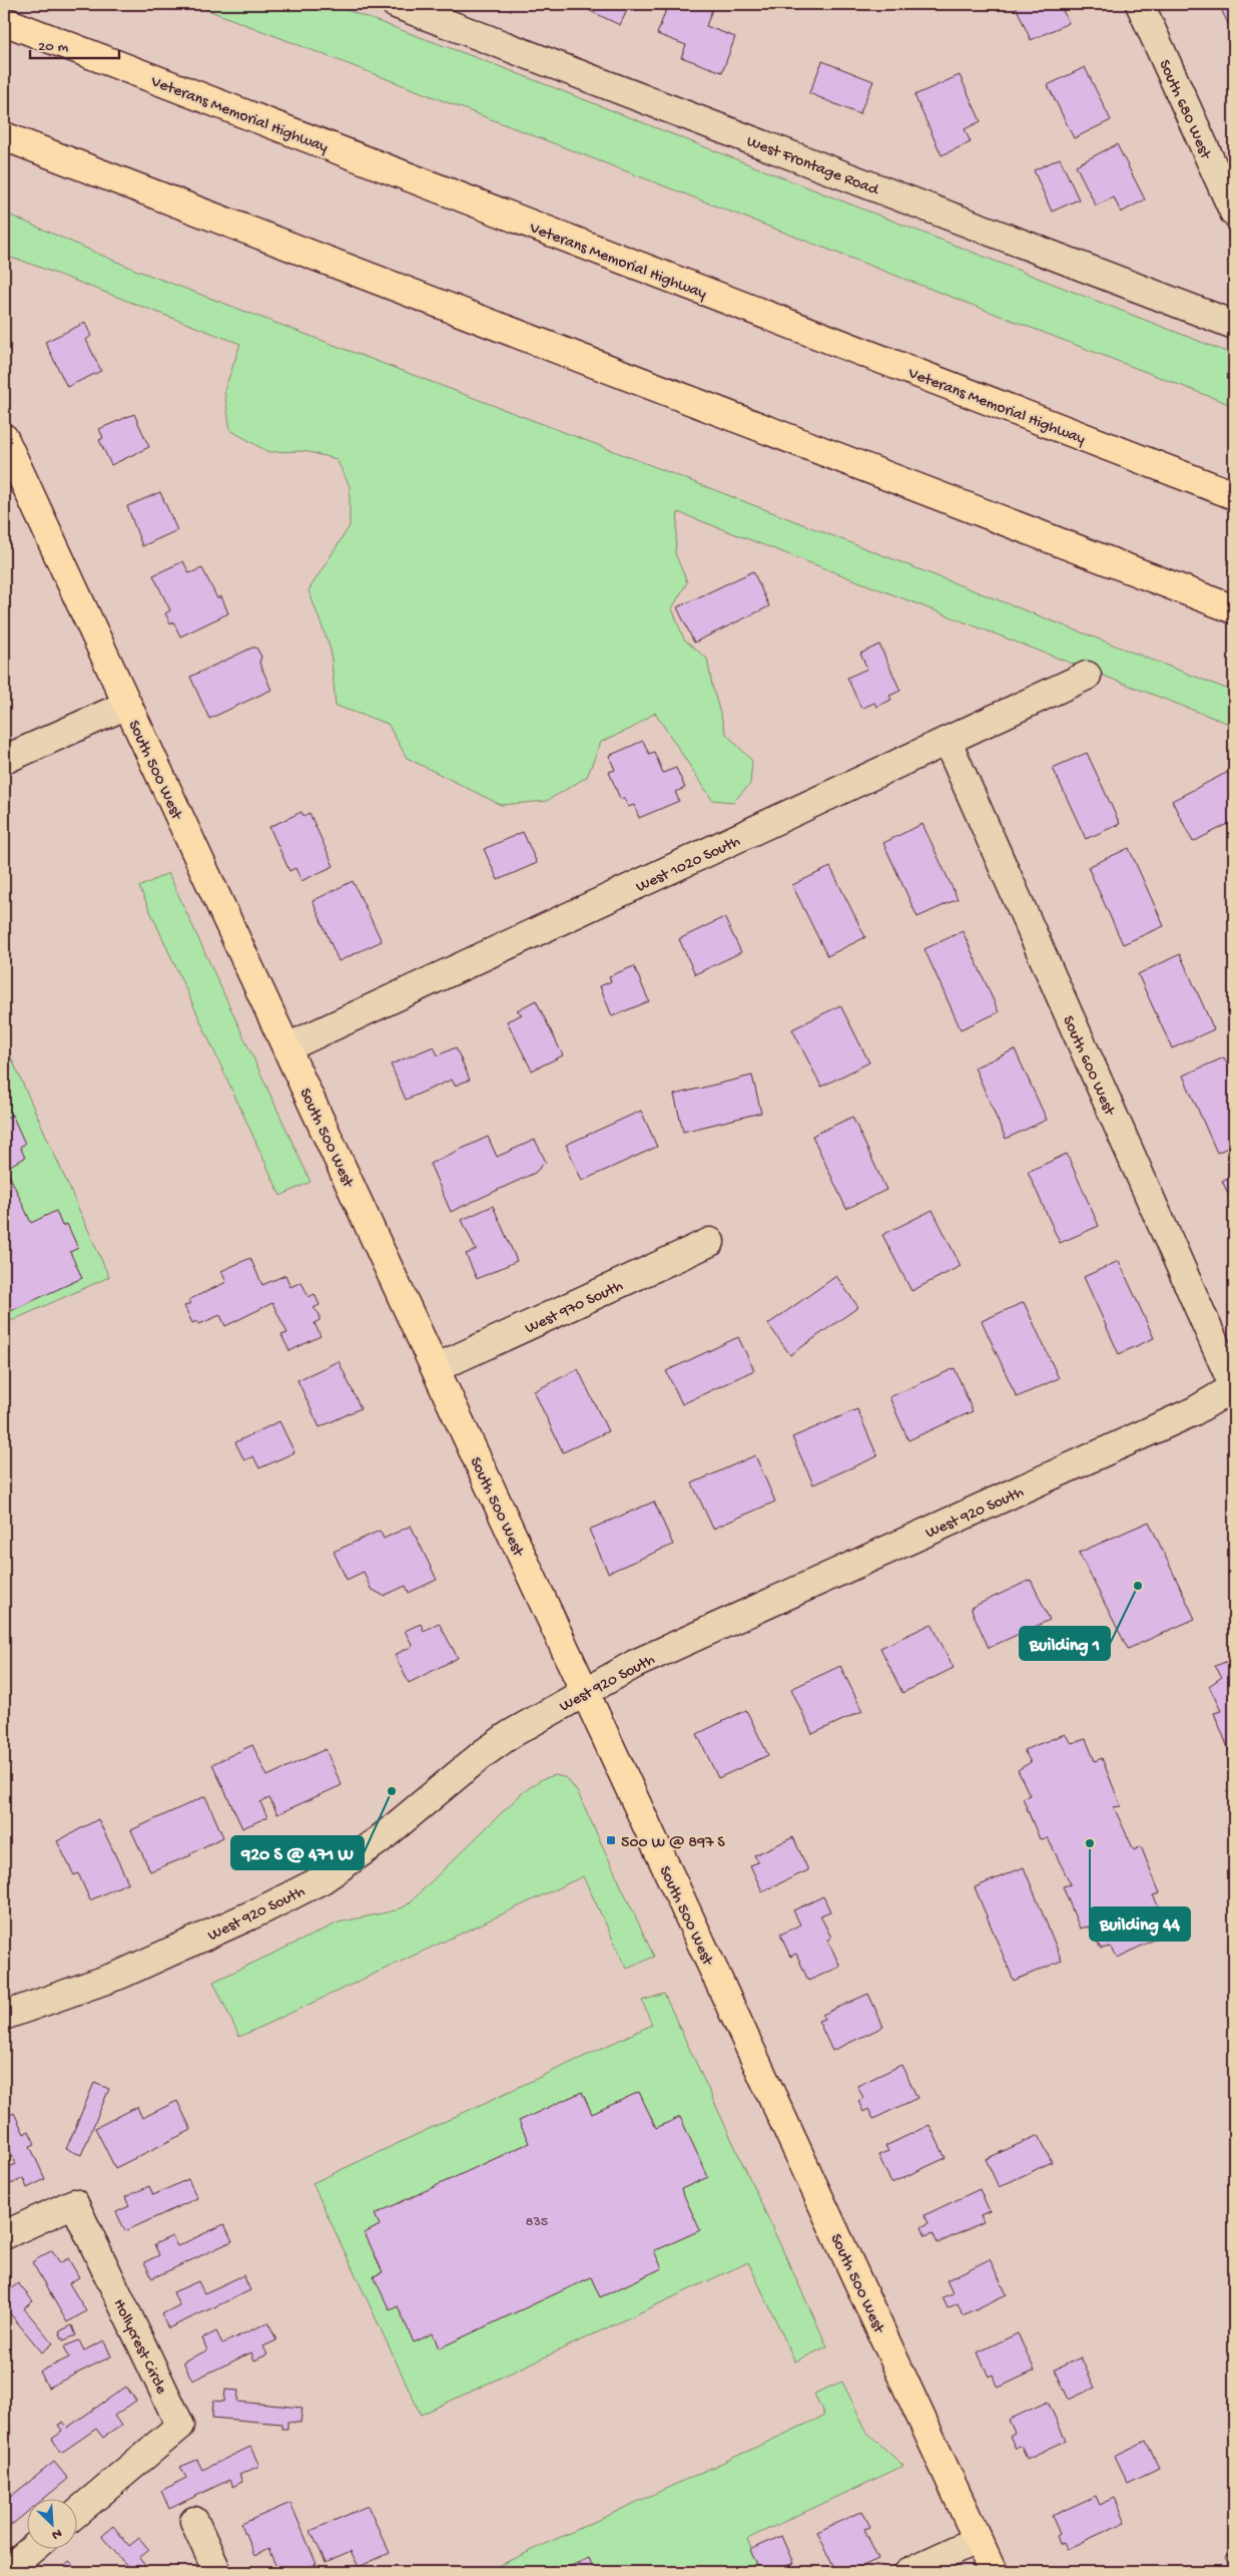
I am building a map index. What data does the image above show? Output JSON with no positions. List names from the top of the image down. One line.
{"streets":{"main road":["Veterans Memorial Highway","South 500 West"],"street":["South 680 West","West Frontage Road","West 1020 South","South 600 West","West 970 South","West 920 South","Hollycrest Circle"]},"crossings":[["South 500 West","West 1020 South"],["South 500 West","West 970 South"],["South 500 West","West 920 South"],["West 1020 South","South 600 West"],["South 600 West","West 920 South"]],"places":{"other":["Building 1","920 S @ 471 W","Building 44"],"transit":["500 W @ 897 S"]},"house_numbers":["835"],"scale_bar":"20 m","north":"bottom right"}
